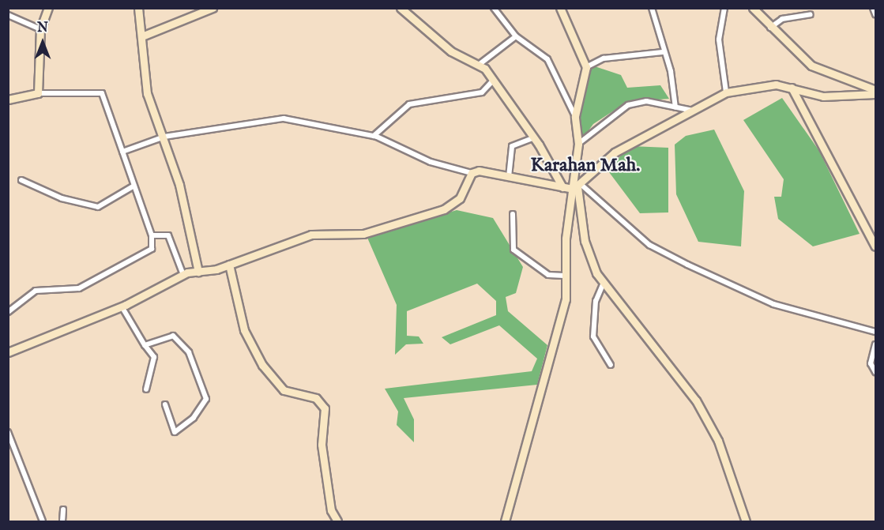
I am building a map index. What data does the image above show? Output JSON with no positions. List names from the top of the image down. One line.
{"districts":["Karahan Mah."],"north":"top"}
